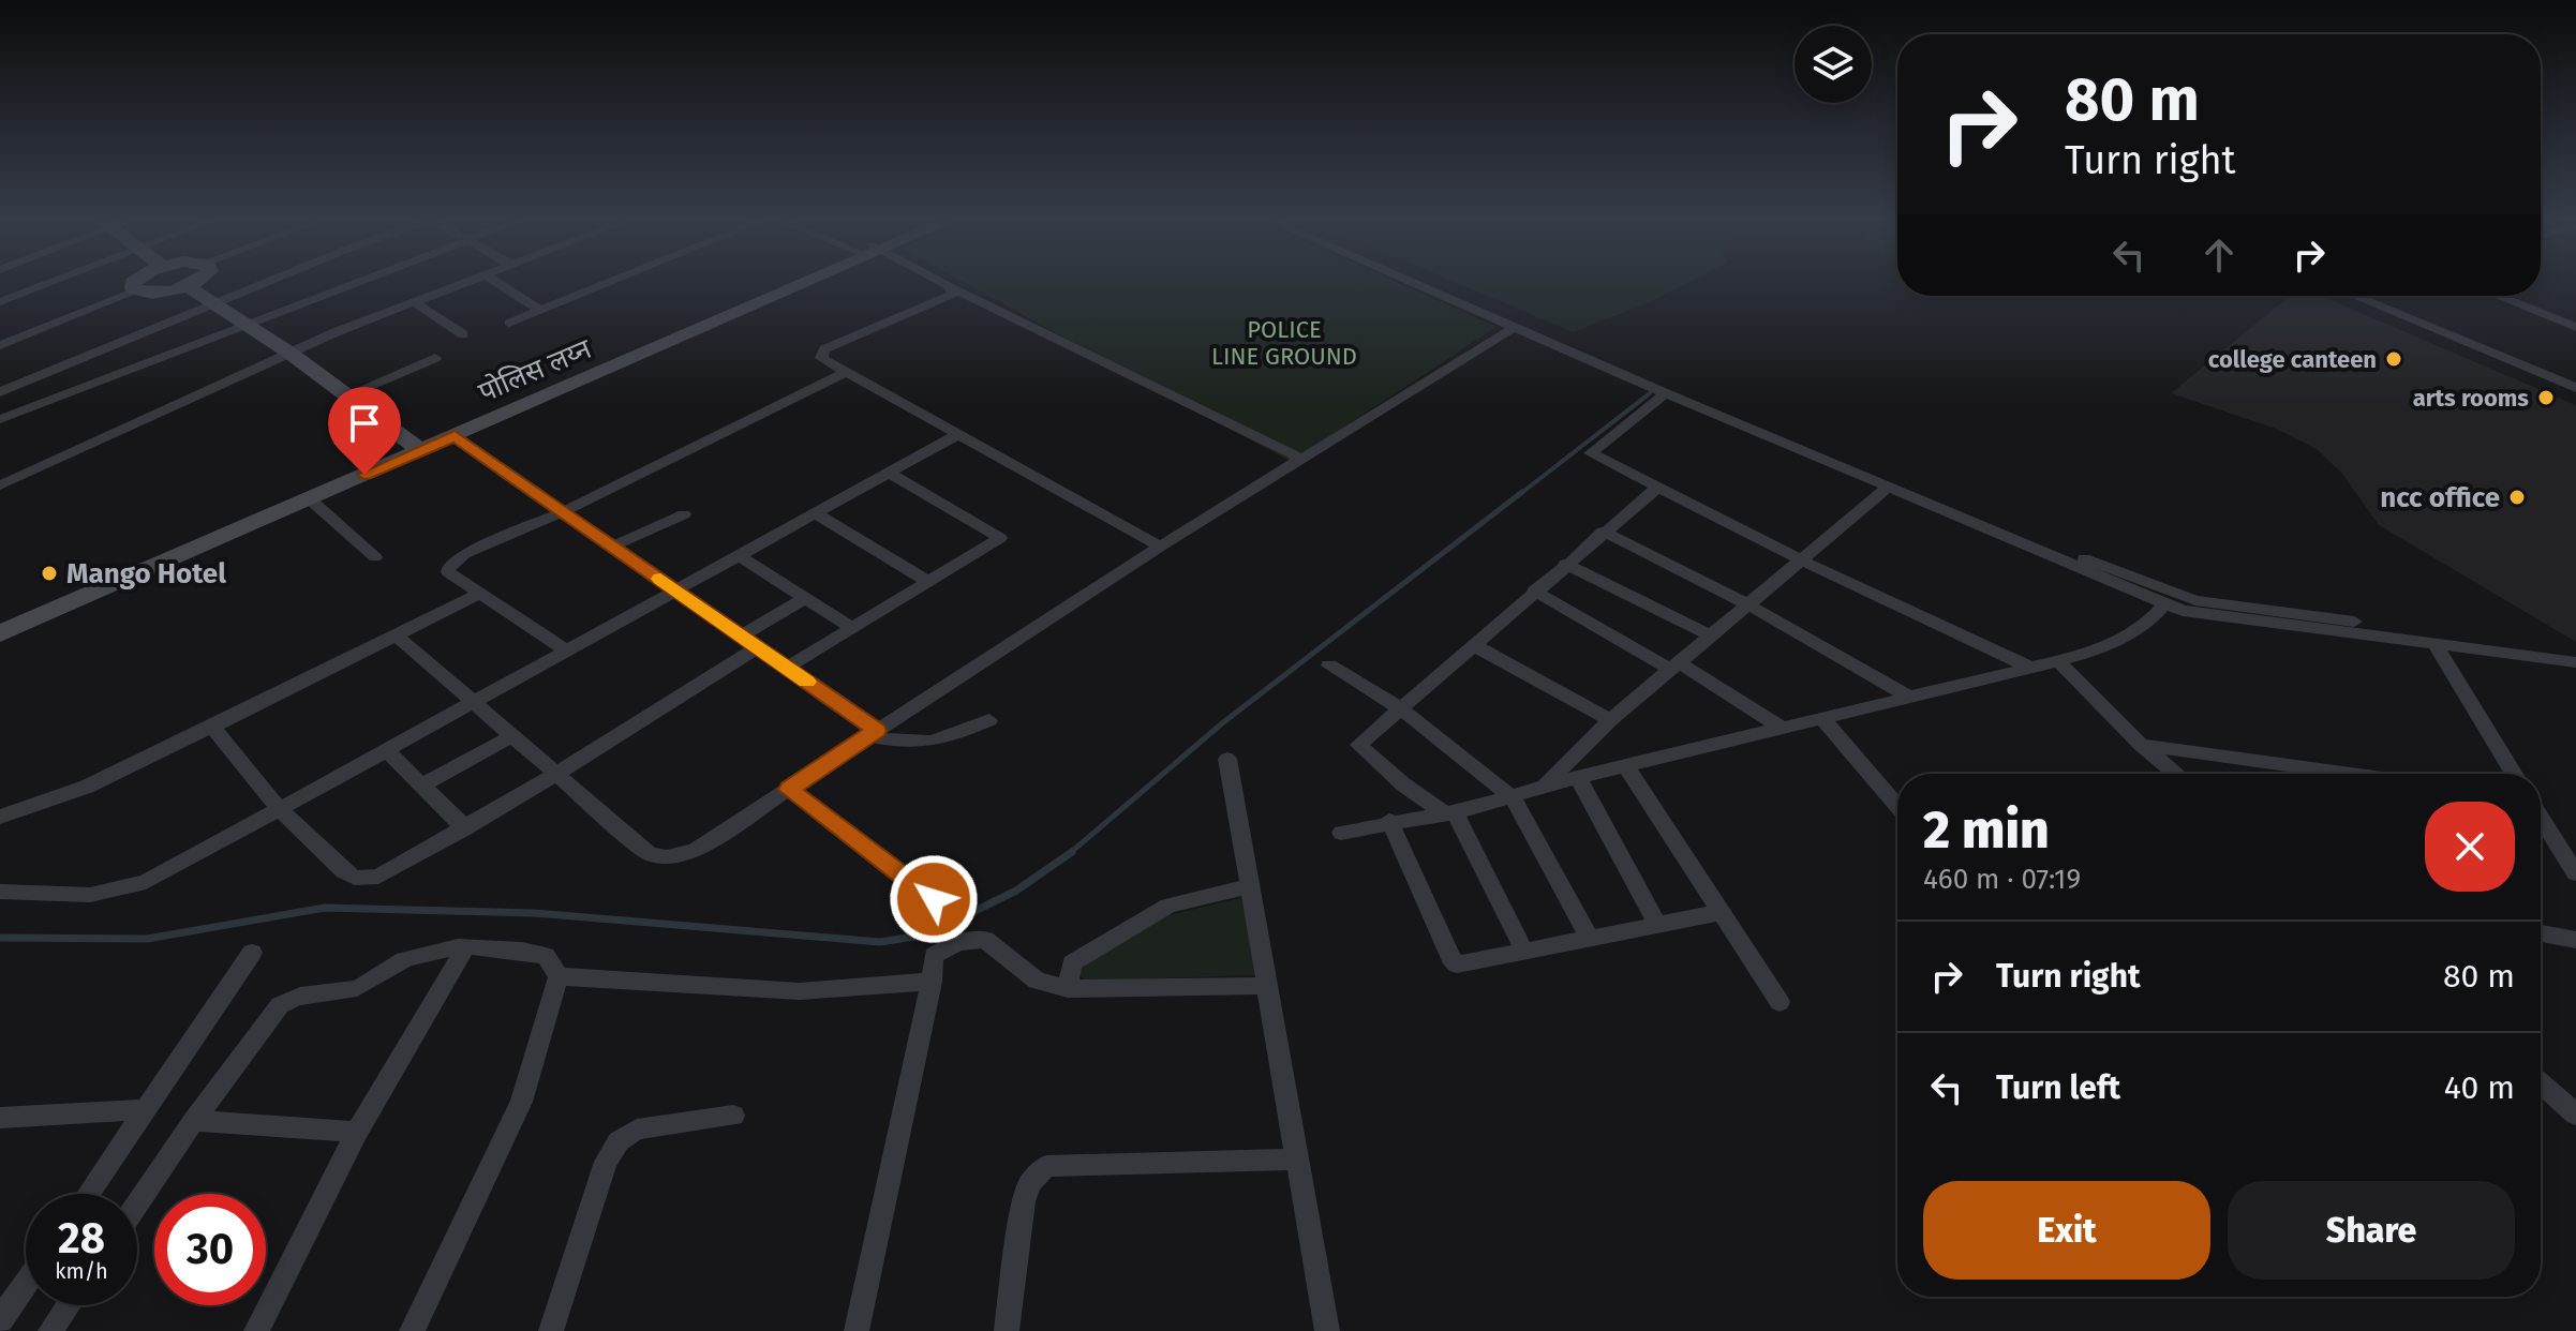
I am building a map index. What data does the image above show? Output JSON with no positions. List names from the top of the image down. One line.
{"streets":{"street":["पोलिस लय्न"]},"parks":["POLICE LINE GROUND"],"places":["college canteen","arts rooms","ncc office","Mango Hotel"],"page":{"turn":["80 m","Turn right"],"heading":["2 min","460 m · 07:19"],"list":[{"name":"Turn right","value":"80 m"},{"name":"Turn left","value":"40 m"}],"buttons":["Exit","Share"],"speed":"28 km/h","limit":"30"}}
